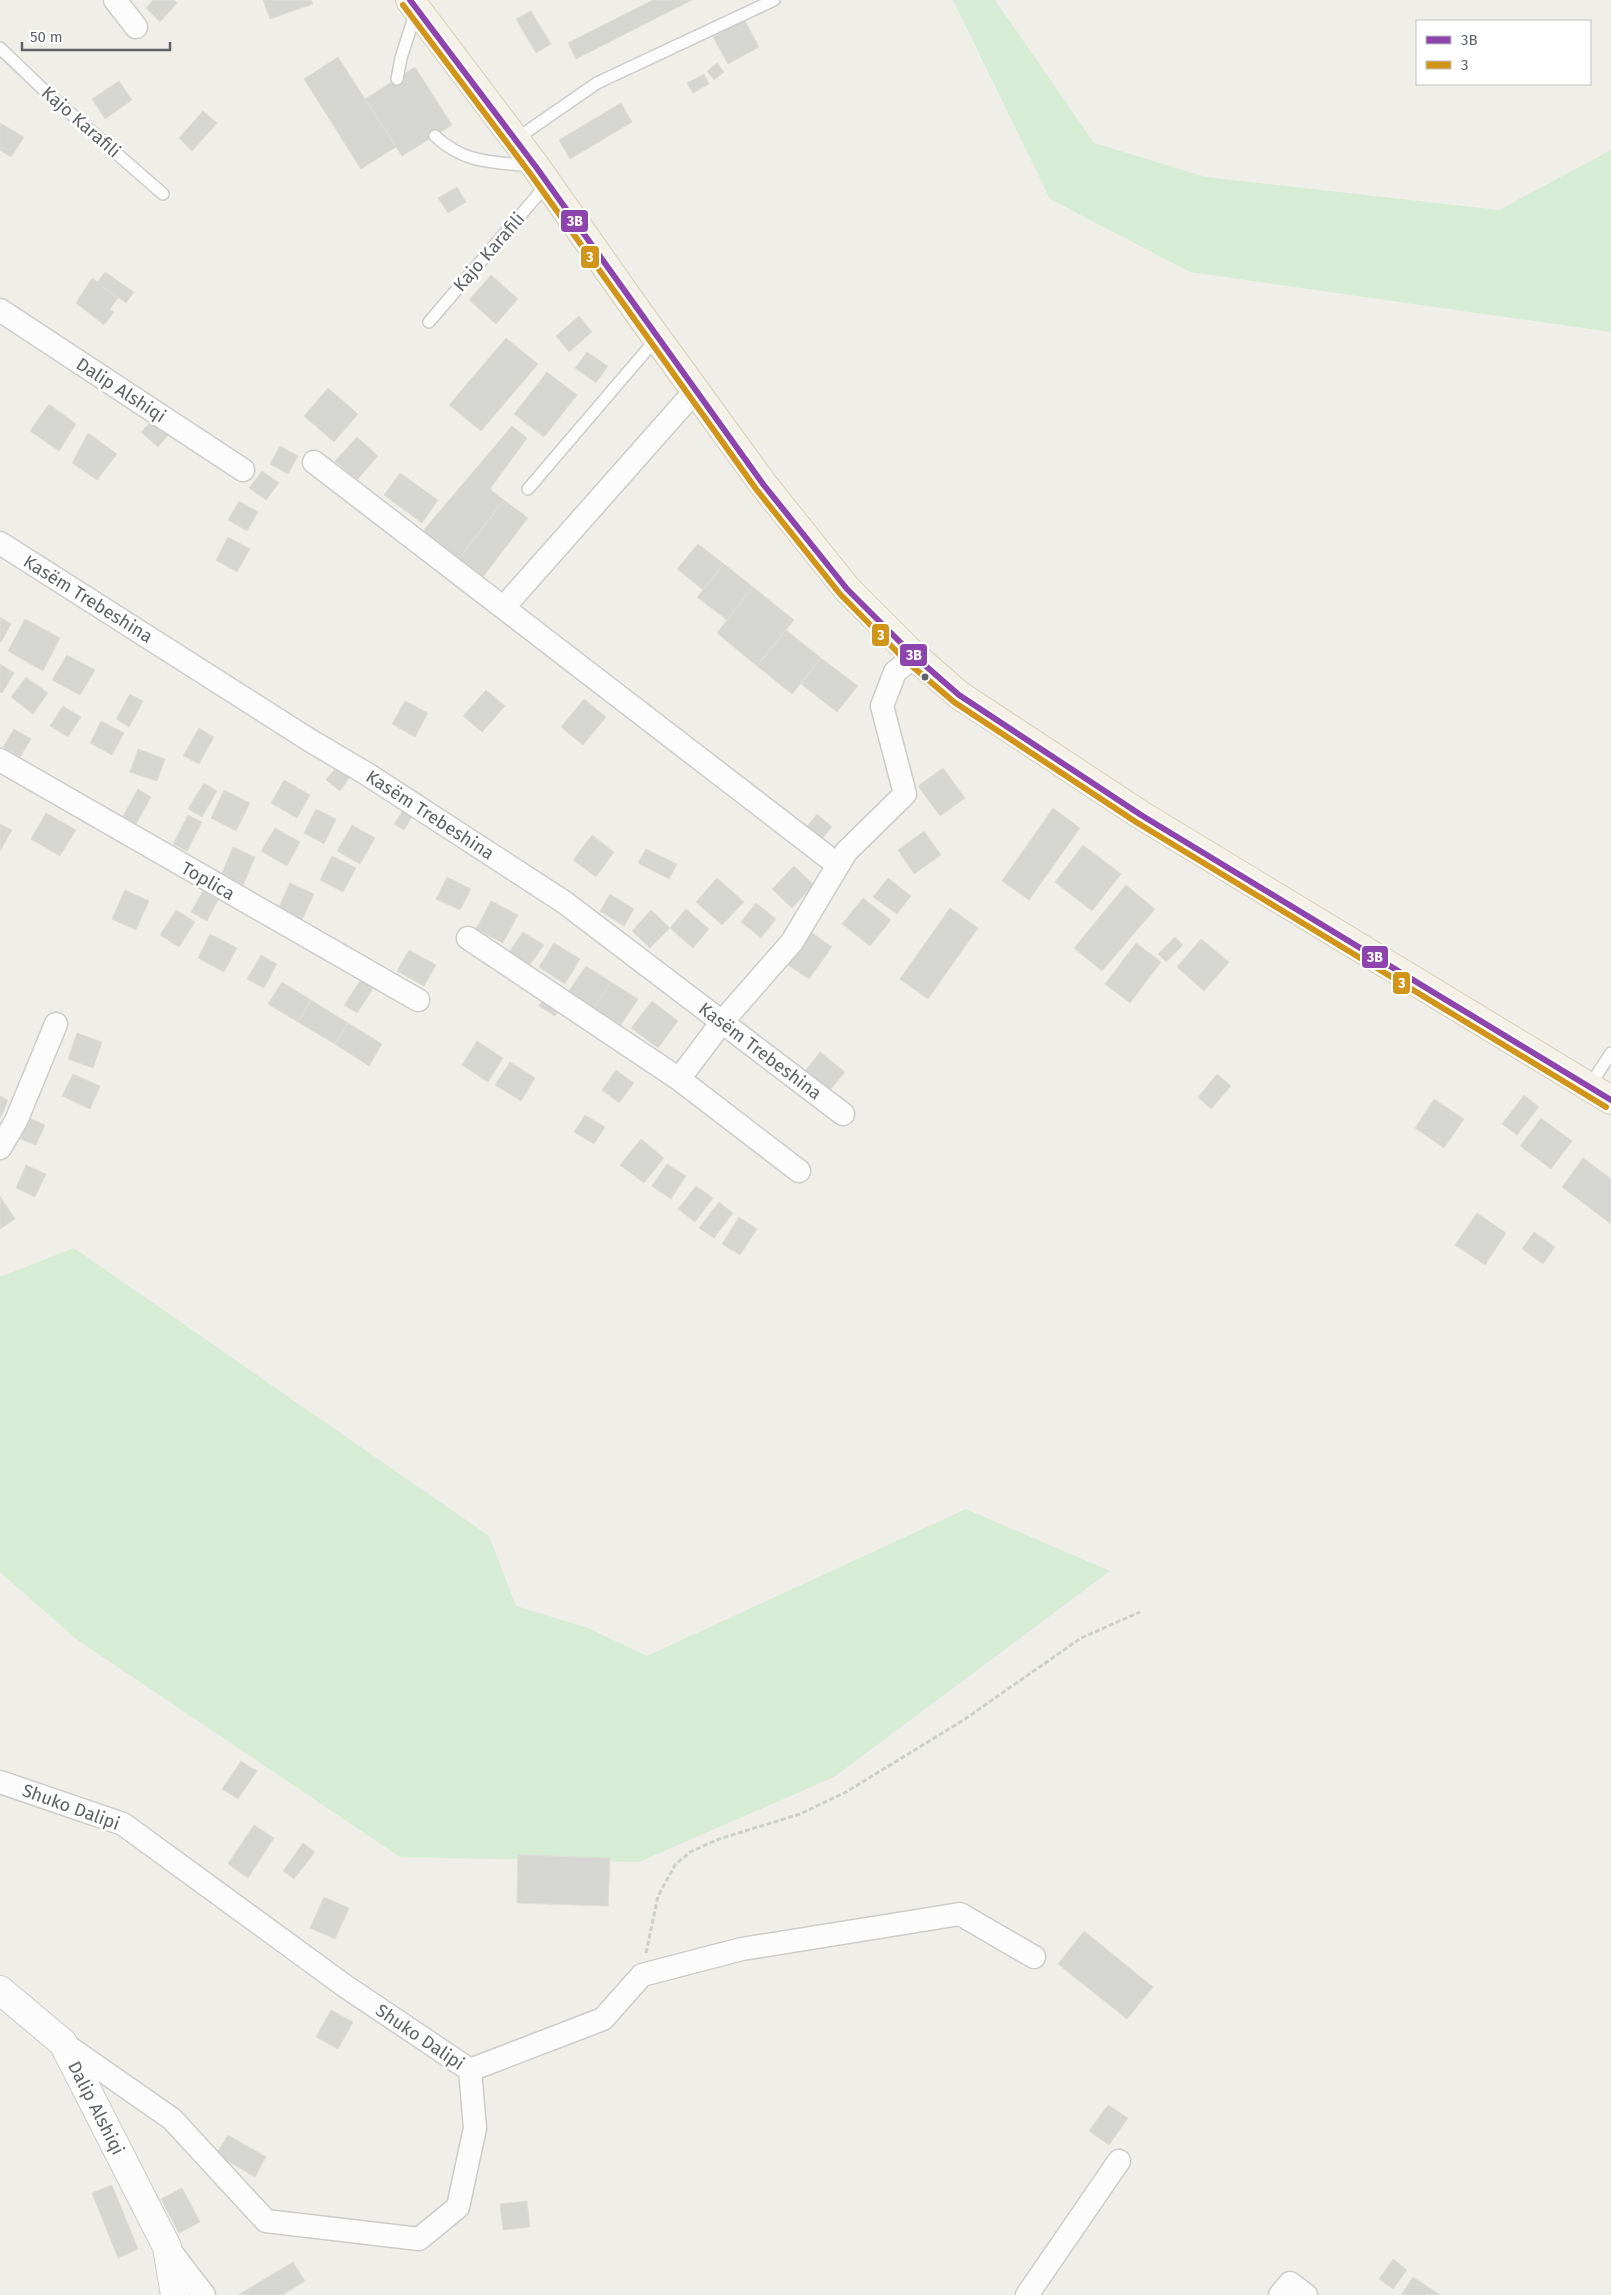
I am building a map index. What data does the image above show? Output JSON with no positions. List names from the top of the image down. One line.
{"streets":{"street":["Dalip Alshiqi","Kasëm Trebeshina","Toplica","Shuko Dalipi"],"lane":["Kajo Karafili"]},"crossings":[["Dalip Alshiqi","Shuko Dalipi"]],"lines":["transit line 3B","transit line 3"],"legend":["3B","3"],"scale_bar":"50 m"}
